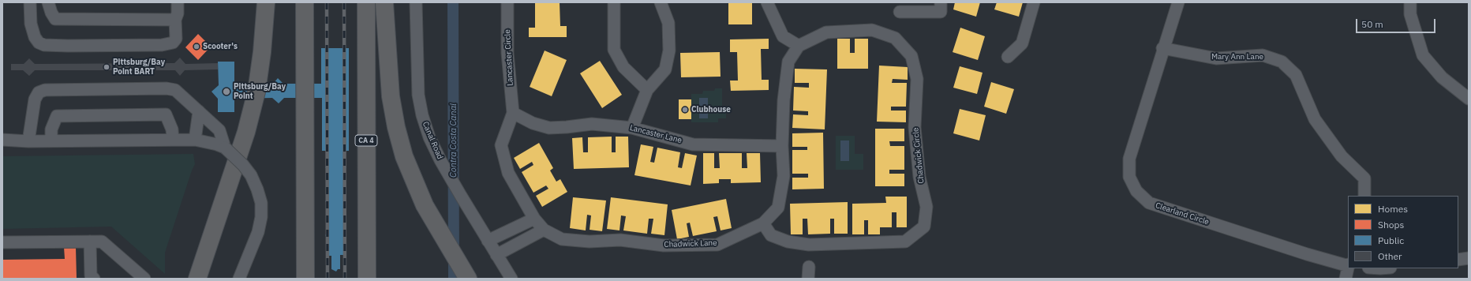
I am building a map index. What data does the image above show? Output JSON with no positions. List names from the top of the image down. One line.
{"streets":{"highway":["CA 4"],"street":["Mary Ann Lane","Lancaster Circle","Lancaster Lane","Canal Road","Chadwick Circle","Clearland Circle","Chadwick Lane"]},"crossings":[["Mary Ann Lane","Clearland Circle"],["Lancaster Circle","Lancaster Lane"],["Lancaster Circle","Chadwick Lane"],["Lancaster Lane","Chadwick Lane"],["Chadwick Circle","Chadwick Lane"]],"water":["Contra Costa Canal"],"places":["Scooter's","Pittsburg/Bay Point BART","Pittsburg/Bay Point","Clubhouse"],"legend":["Homes","Shops","Public","Other"],"scale_bar":"50 m"}
